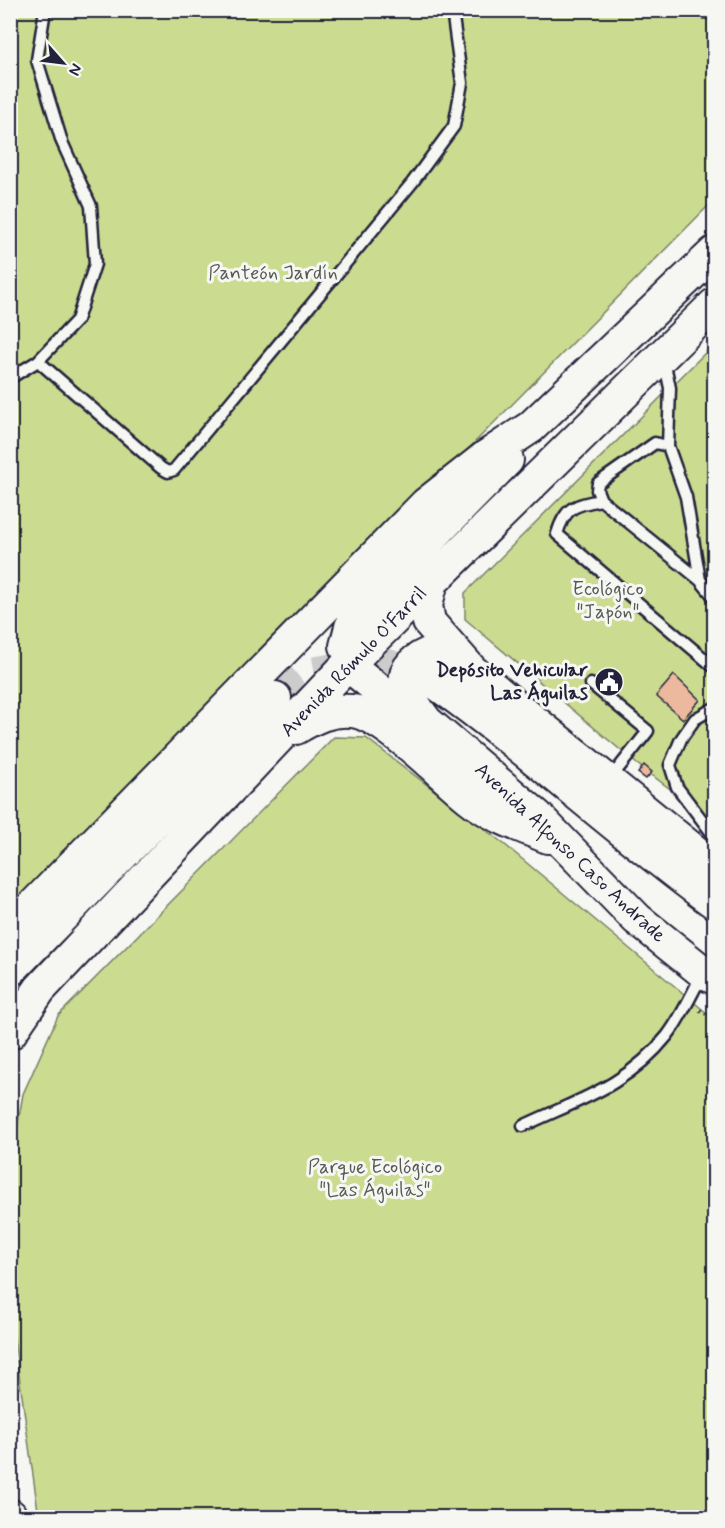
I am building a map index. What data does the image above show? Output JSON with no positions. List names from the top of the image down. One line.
{"streets":{"main road":["Avenida Rómulo O'Farril","Avenida Alfonso Caso Andrade"]},"parks":["Panteón Jardín","Ecológico \"Japón\"","Parque Ecológico \"Las Águilas\""],"places":{"public building":["Depósito Vehicular Las Águilas"]},"north":"bottom right"}
